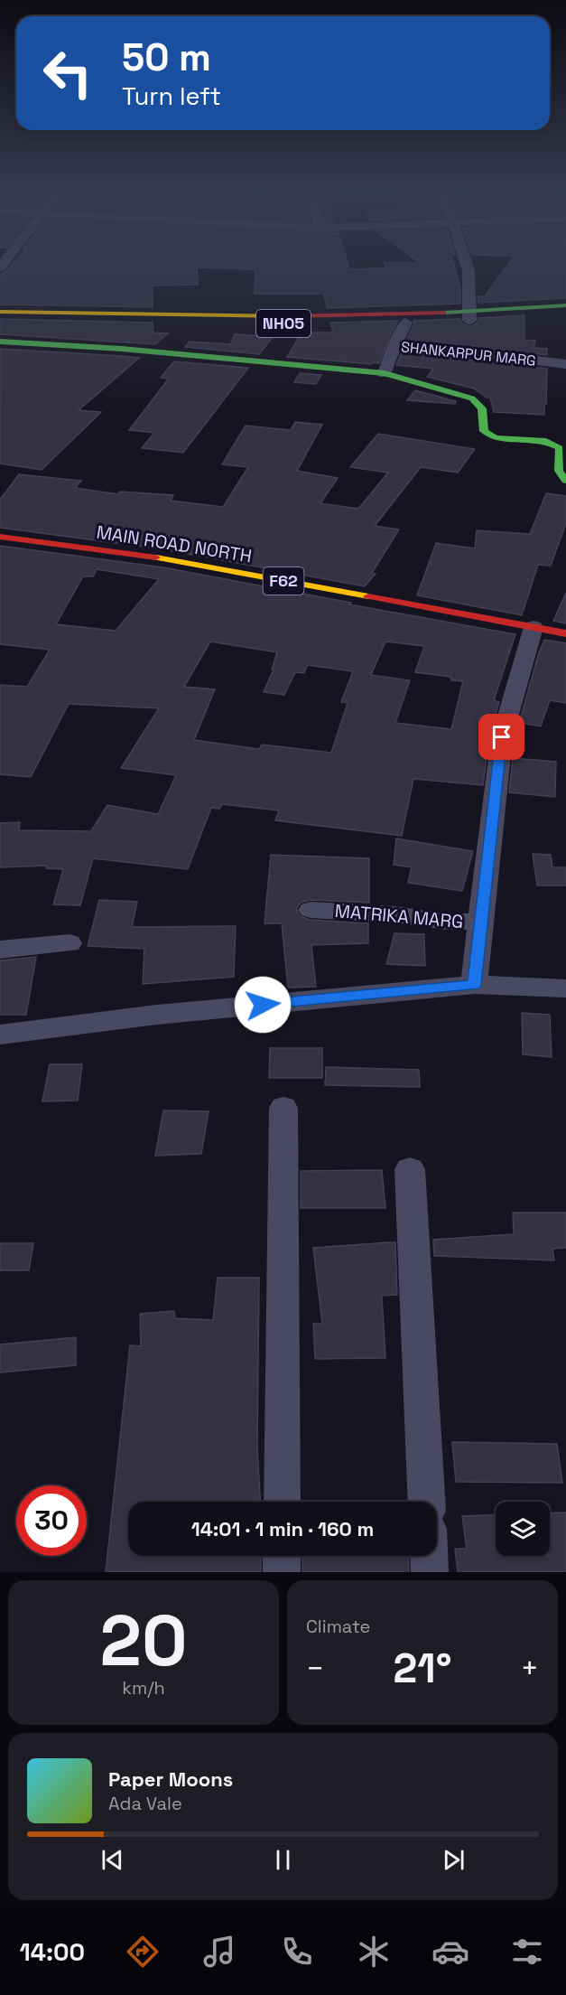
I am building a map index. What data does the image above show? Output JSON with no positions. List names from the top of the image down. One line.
{"streets":{"main road":["NH05","MAIN ROAD NORTH","F62"],"street":["SHANKARPUR MARG","MATRIKA MARG"]},"crossings":[["NH05","SHANKARPUR MARG"],["MAIN ROAD NORTH","MATRIKA MARG"]],"page":{"turn":["50 m","Turn left"],"limit":"30","trip":"14:01 · 1 min · 160 m","tile":[["20","km/h"],"Climate"],"heat":["−","21°","+"],"song":["Paper Moons","Ada Vale"],"tabs":"14:00"}}
